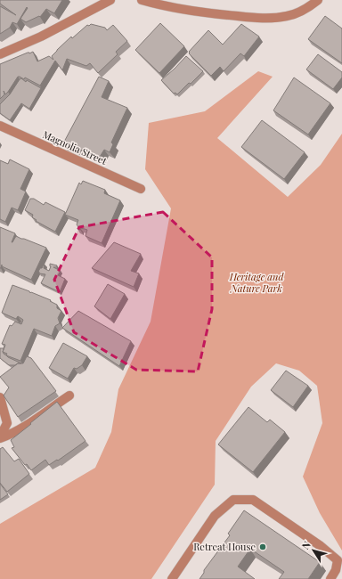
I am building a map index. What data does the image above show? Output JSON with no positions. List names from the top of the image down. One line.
{"streets":{"street":["Magnolia Street"]},"parks":["Heritage and Nature Park"],"places":["Retreat House"],"north":"top left"}
